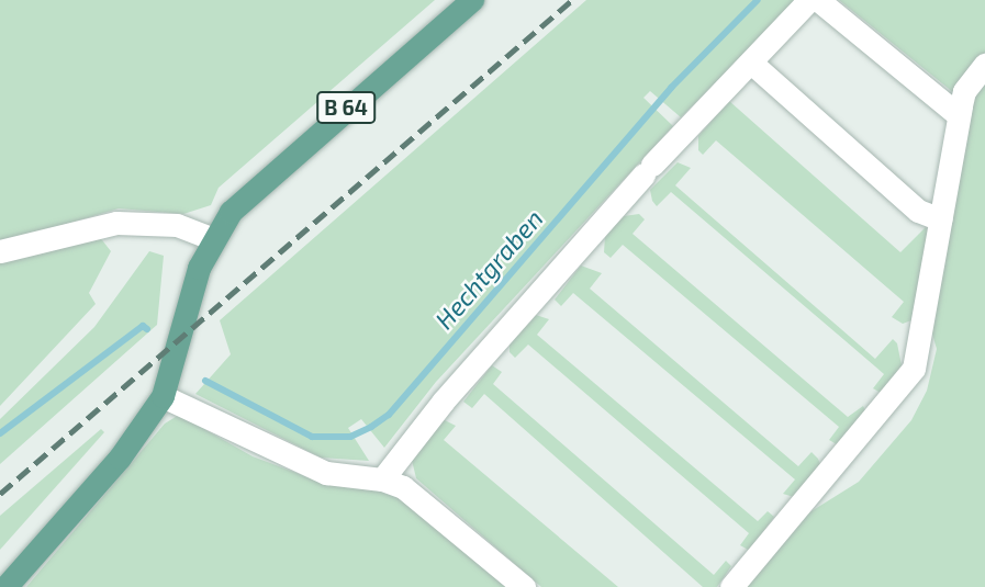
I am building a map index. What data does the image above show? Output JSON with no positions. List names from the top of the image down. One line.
{"streets":{"main road":["B 64"]},"water":["Hechtgraben"]}
